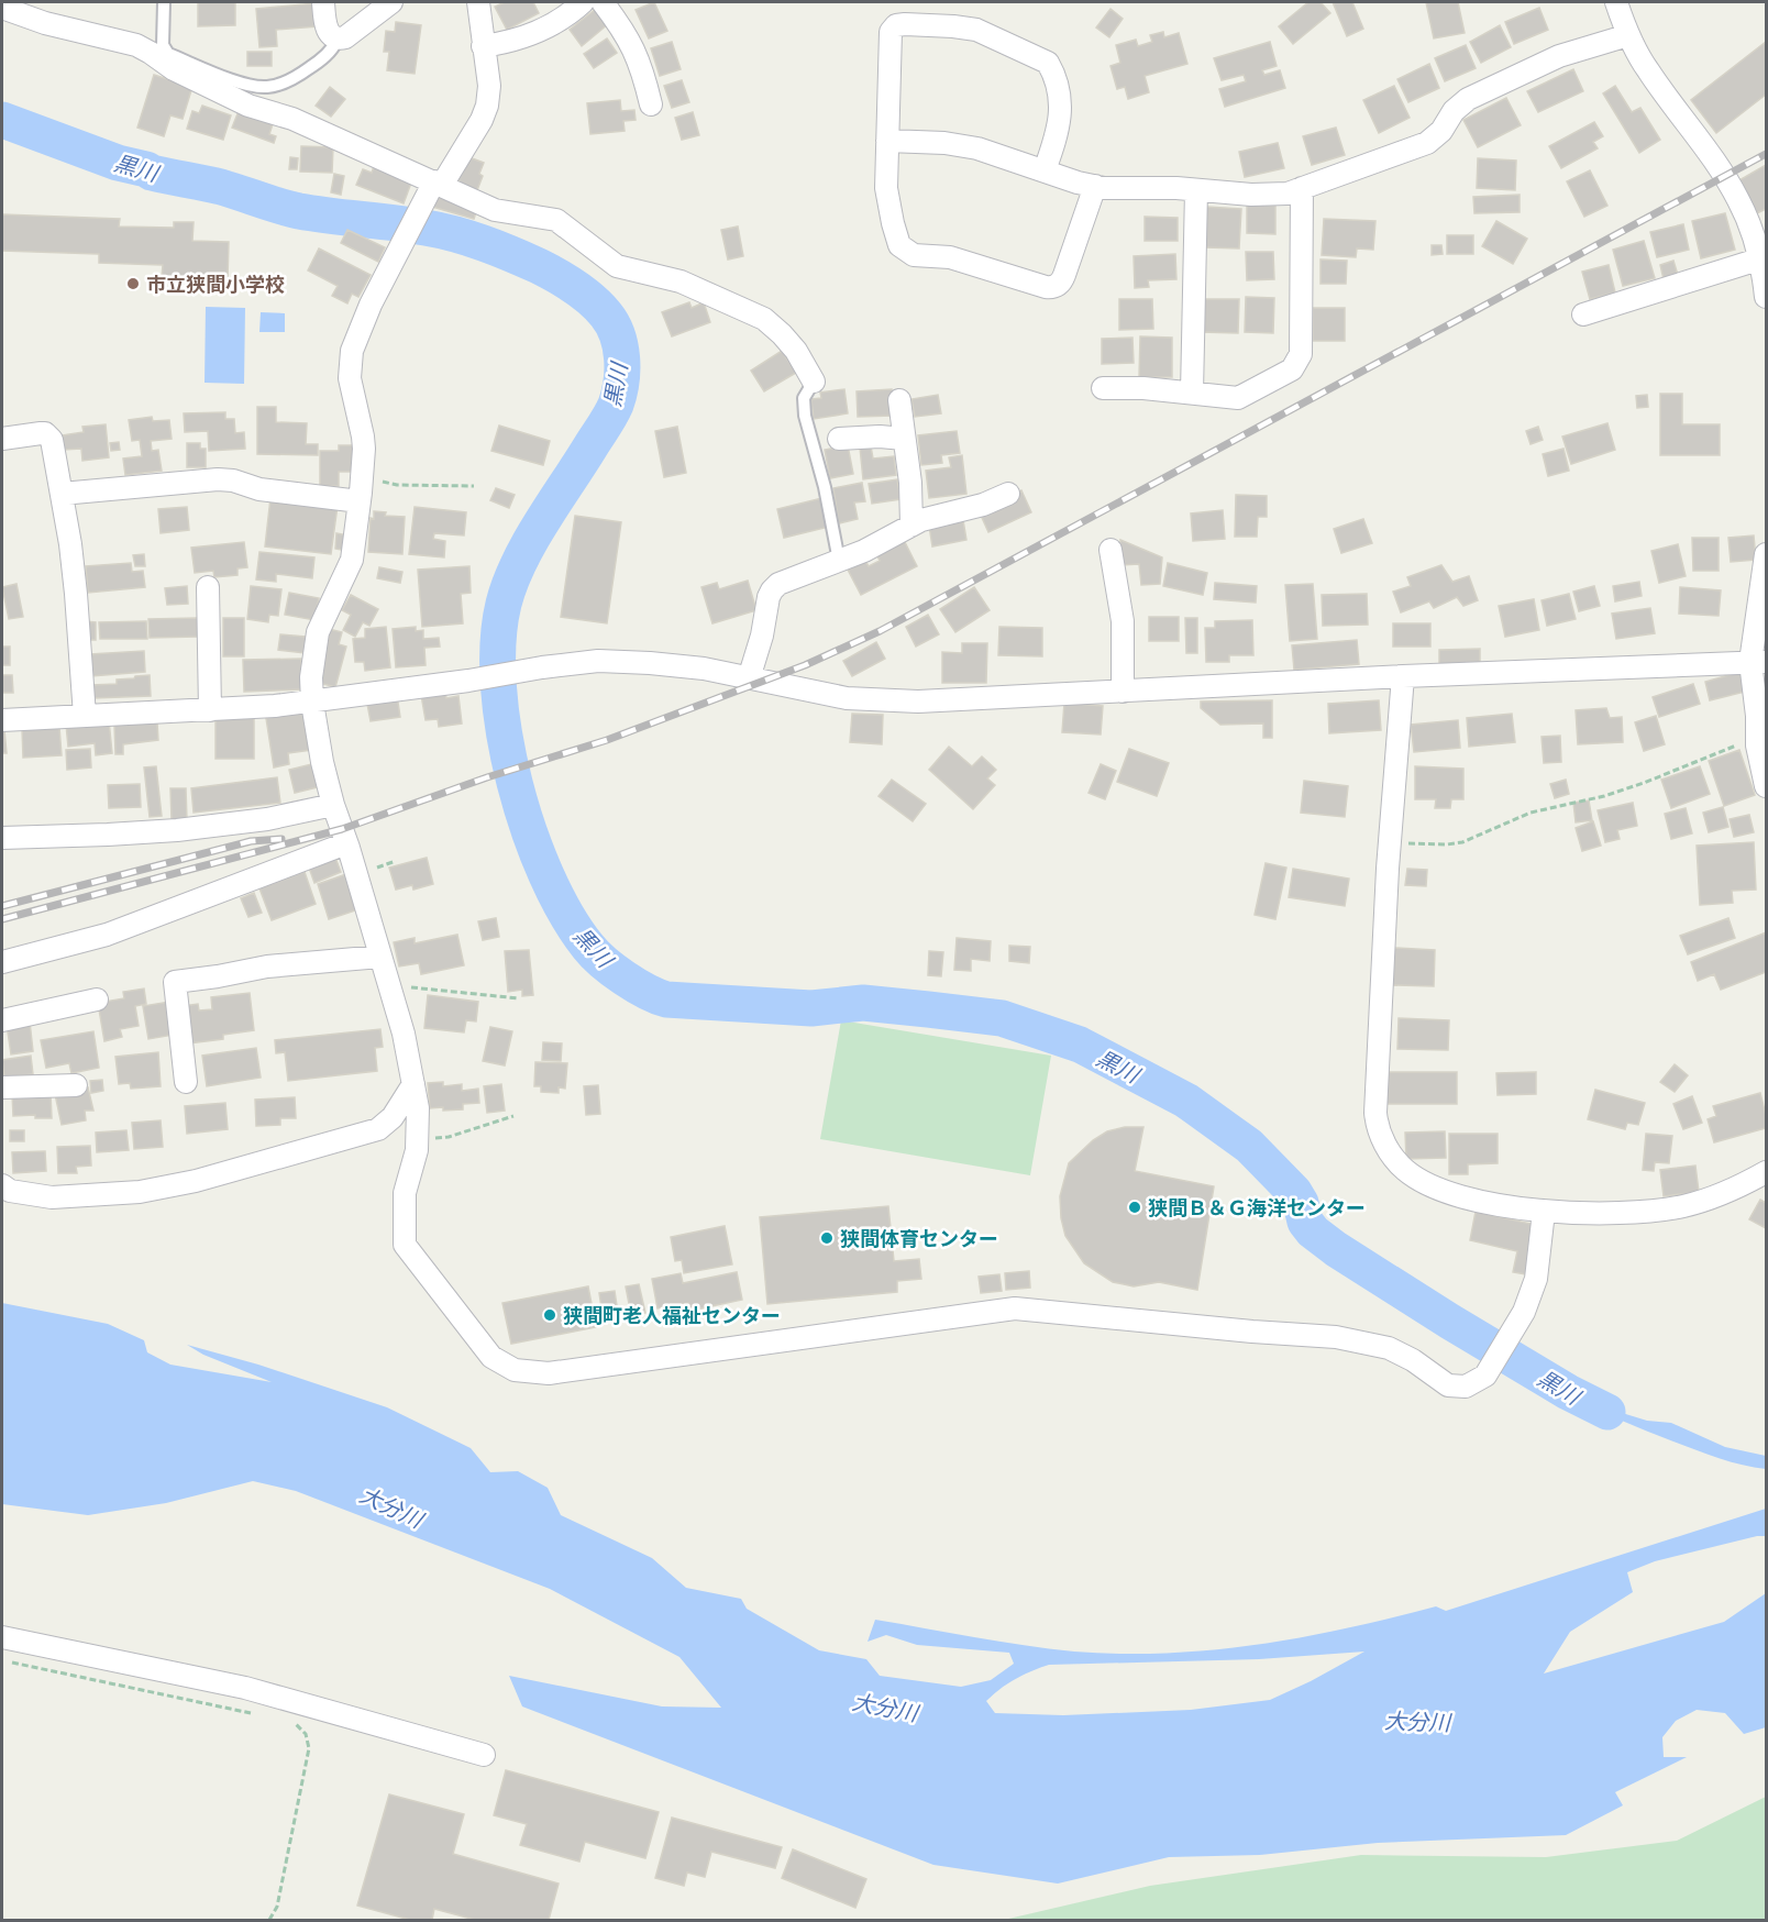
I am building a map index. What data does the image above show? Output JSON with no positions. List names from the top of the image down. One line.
{"water":["黒川","大分川"],"places":["市立狭間小学校","狭間Ｂ＆Ｇ海洋センター","狭間体育センター","狭間町老人福祉センター"]}
